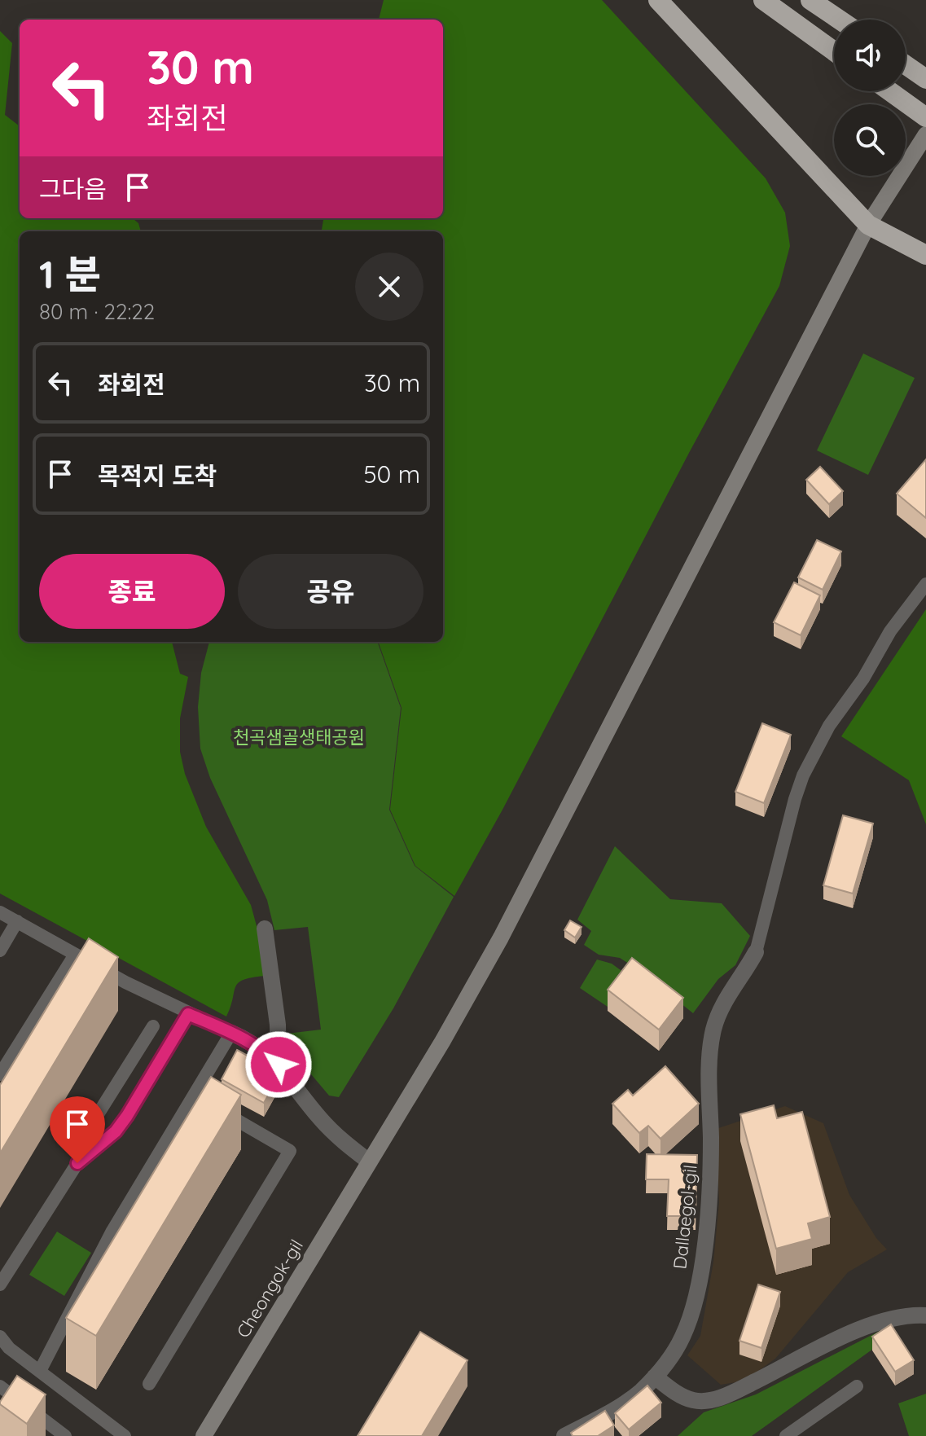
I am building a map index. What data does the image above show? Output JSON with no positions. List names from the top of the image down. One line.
{"streets":{"street":["Dallaegol-gil","Cheongok-gil"]},"parks":["천곡샘골생태공원"],"page":{"turn":["30 m","좌회전"],"then":"그다음","heading":["1 분","80 m · 22:22"],"list":[{"name":"좌회전","value":"30 m"},{"name":"목적지 도착","value":"50 m"}],"buttons":["종료","공유"]}}
